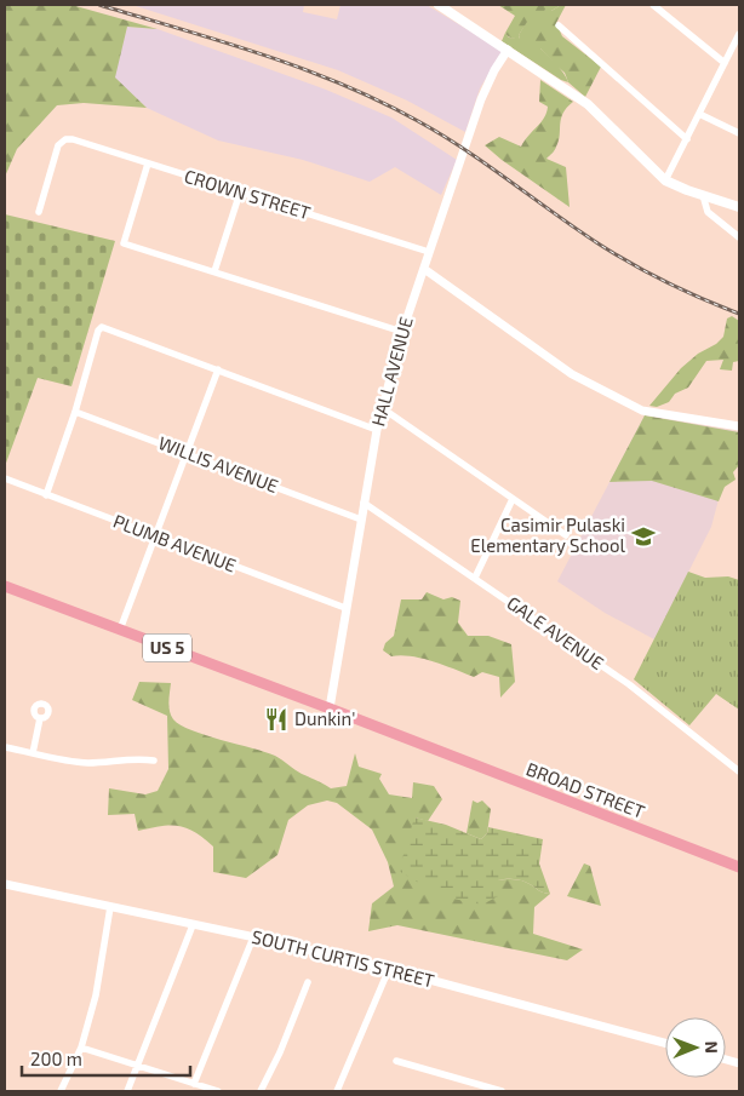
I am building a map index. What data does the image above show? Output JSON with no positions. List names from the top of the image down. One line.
{"streets":{"main road":["US 5","BROAD STREET"],"street":["CROWN STREET","HALL AVENUE","WILLIS AVENUE","PLUMB AVENUE","GALE AVENUE","SOUTH CURTIS STREET"]},"crossings":[["CROWN STREET","HALL AVENUE"],["HALL AVENUE","WILLIS AVENUE"],["HALL AVENUE","PLUMB AVENUE"],["HALL AVENUE","GALE AVENUE"],["HALL AVENUE","US 5"],["HALL AVENUE","BROAD STREET"],["US 5","BROAD STREET"]],"places":{"school or university":["Casimir Pulaski Elementary School"],"restaurant":["Dunkin'"]},"scale_bar":"200 m","north":"right"}
